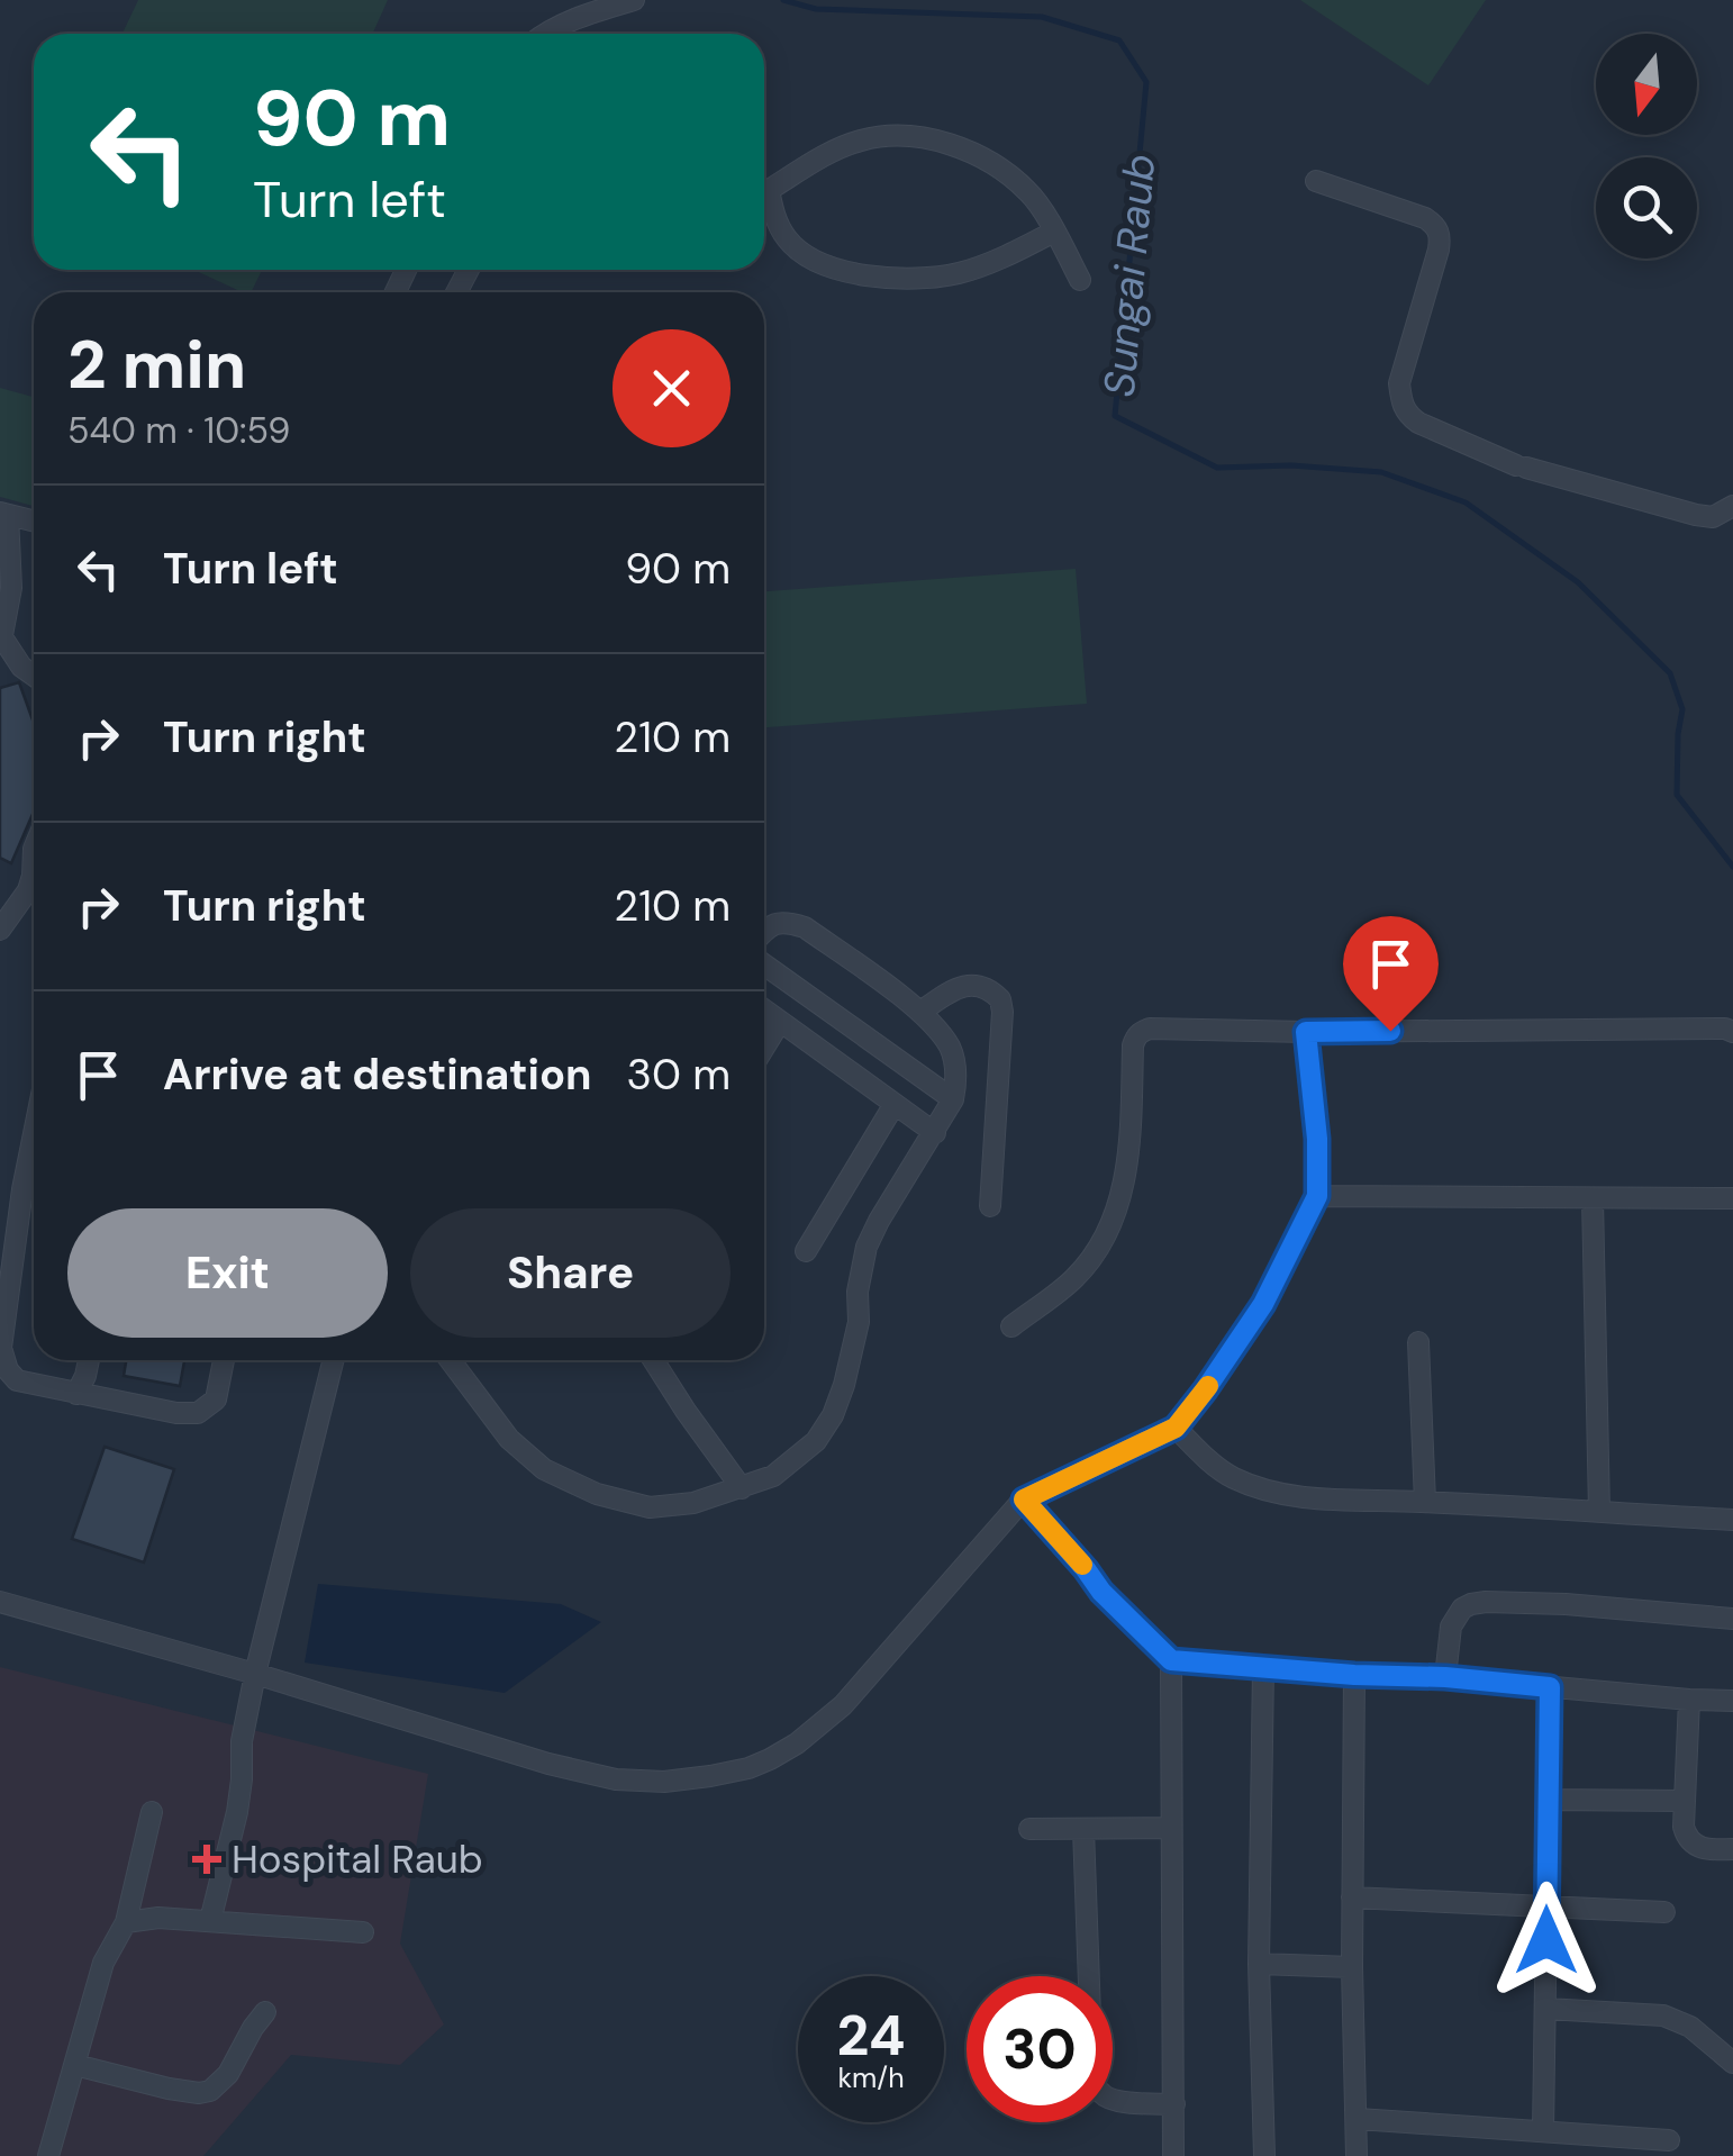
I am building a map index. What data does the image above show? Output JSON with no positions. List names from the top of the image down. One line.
{"water":["Sungai Raub"],"places":{"health":["Hospital Raub"]},"north":"bottom","page":{"turn":["90 m","Turn left"],"heading":["2 min","540 m · 10:59"],"list":[{"name":"Turn left","value":"90 m"},{"name":"Turn right","value":"210 m"},{"name":"Turn right","value":"210 m"},{"name":"Arrive at destination","value":"30 m"}],"buttons":["Exit","Share"],"speed":"24 km/h","limit":"30"}}
